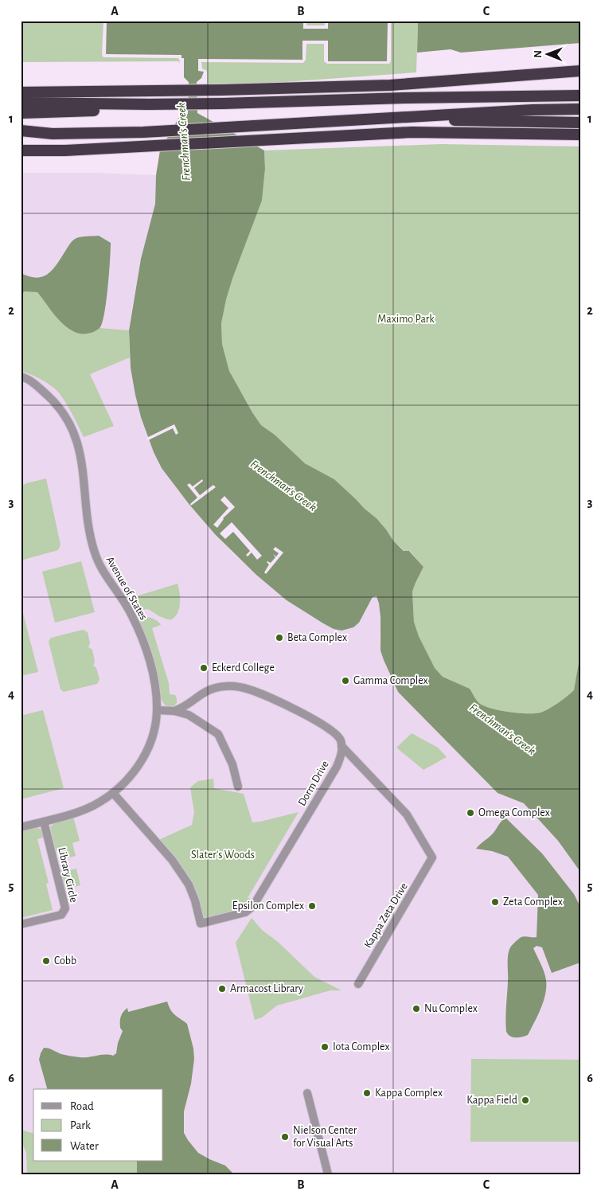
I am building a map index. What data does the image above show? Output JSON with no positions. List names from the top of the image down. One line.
{"streets":{"street":["Avenue of States","Dorm Drive","Library Circle","Kappa Zeta Drive"]},"crossings":[["Avenue of States","Dorm Drive"],["Avenue of States","Library Circle"],["Dorm Drive","Kappa Zeta Drive"]],"water":["Frenchman's Creek"],"parks":["Maximo Park","Slater's Woods"],"places":["Beta Complex","Eckerd College","Gamma Complex","Omega Complex","Zeta Complex","Epsilon Complex","Cobb","Armacost Library","Nu Complex","Iota Complex","Kappa Complex","Kappa Field","Nielson Center for Visual Arts"],"legend":["Road","Park","Water"],"north":"left","grid":{"columns":["A","B","C"],"rows":["1","2","3","4","5","6"]}}
